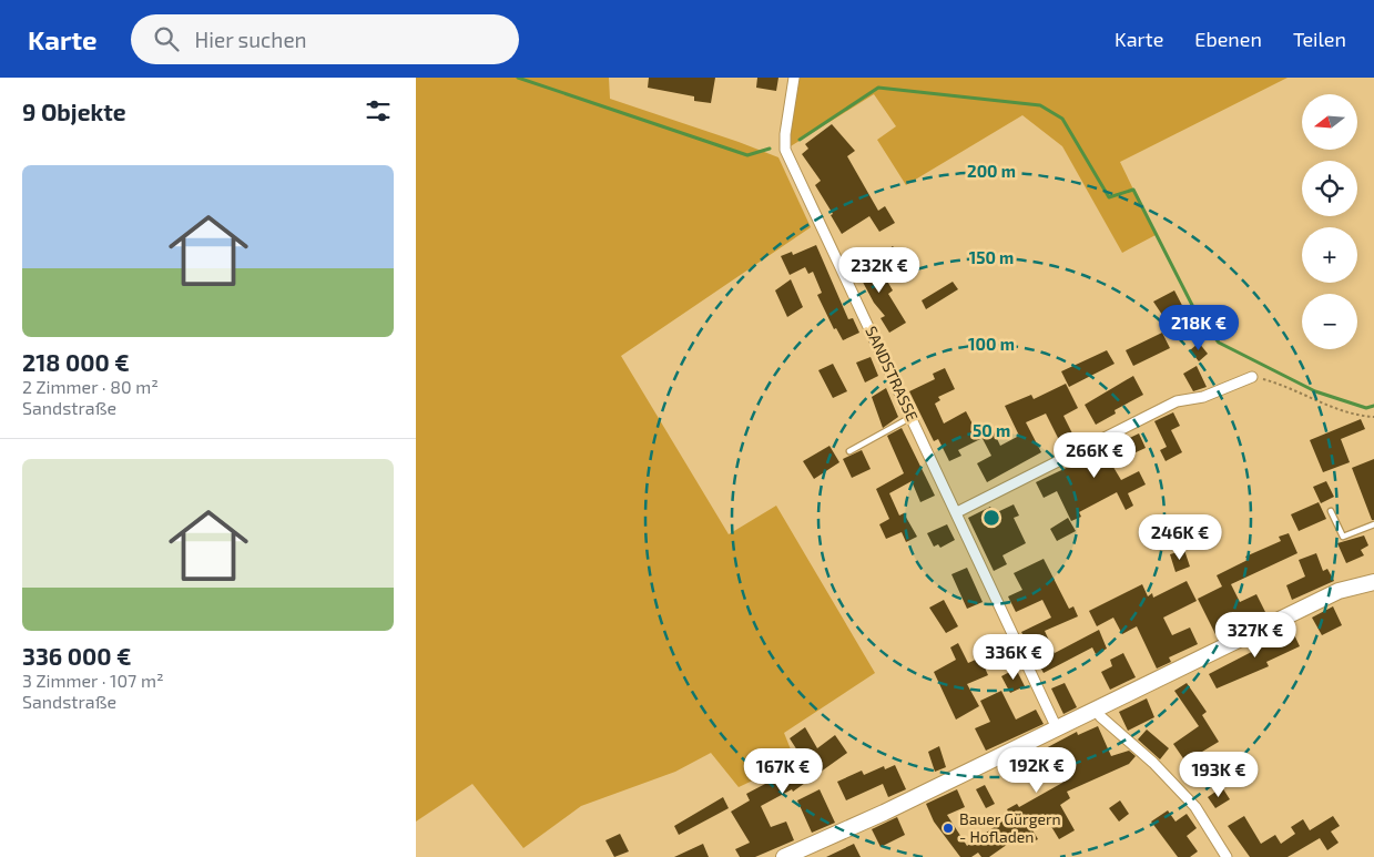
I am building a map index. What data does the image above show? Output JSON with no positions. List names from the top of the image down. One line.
{"streets":{"street":["SANDSTRASSE"]},"places":["Bauer Gürgern - Hofladen"],"north":"left","page":{"header":"Karte","search":"Hier suchen","nav":["Karte","Ebenen","Teilen"],"heading":"9 Objekte","map_buttons":["+","−"],"list":[{"name":"218 000 €","note":"2 Zimmer · 80 m² · Sandstraße"},{"name":"336 000 €","note":"3 Zimmer · 107 m² · Sandstraße"}],"price":["232K €","218K €","266K €","246K €","327K €","336K €","192K €","167K €","193K €"]},"rings":["200 m","150 m","100 m","50 m"]}
